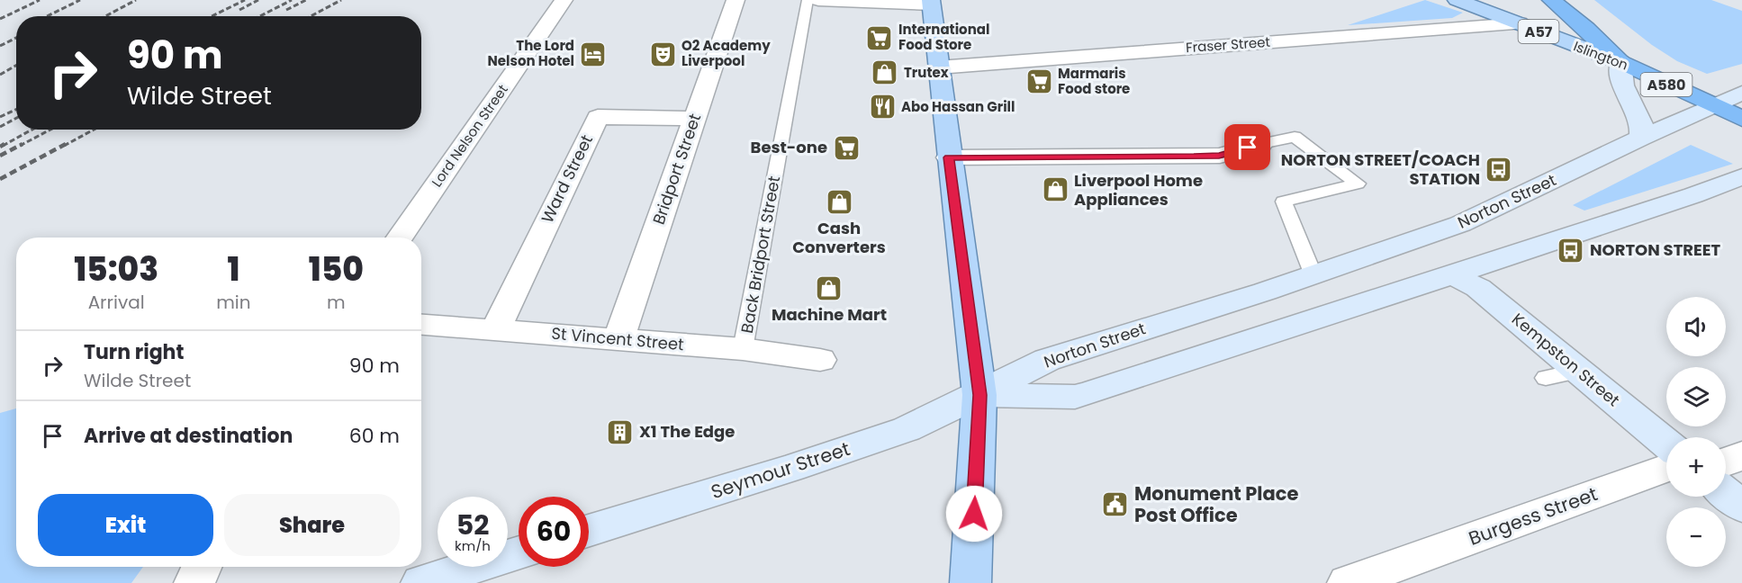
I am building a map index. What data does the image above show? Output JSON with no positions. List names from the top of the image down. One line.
{"streets":{"highway":["Islington","A580"],"main road":["A57","Norton Street","Kempston Street","Seymour Street"],"street":["Fraser Street","Lord Nelson Street","Bridport Street","Ward Street","St Vincent Street","Burgess Street"],"lane":["Back Bridport Street"]},"crossings":[["Fraser Street","Islington"],["Islington","Norton Street"],["Bridport Street","Ward Street"],["Bridport Street","St Vincent Street"],["Ward Street","St Vincent Street"],["Norton Street","Seymour Street"],["Back Bridport Street","St Vincent Street"]],"places":{"supermarket":["International Food Store","Marmaris Food store","Best-one"],"hotel":["The Lord Nelson Hotel"],"theatre":["O2 Academy Liverpool"],"shop":["Trutex","Liverpool Home Appliances","Cash Converters","Machine Mart"],"restaurant":["Abo Hassan Grill"],"bus stop":["NORTON STREET/COACH STATION","NORTON STREET"],"building":["X1 The Edge"],"public building":["Monument Place Post Office"]},"page":{"turn":["90 m","Wilde Street"],"eta":["15:03","Arrival","1","min","150","m"],"map_buttons":["+","−"],"list":[{"name":"Turn right","note":"Wilde Street","value":"90 m"},{"name":"Arrive at destination","value":"60 m"}],"buttons":["Exit","Share"],"speed":"52 km/h","limit":"60"}}
